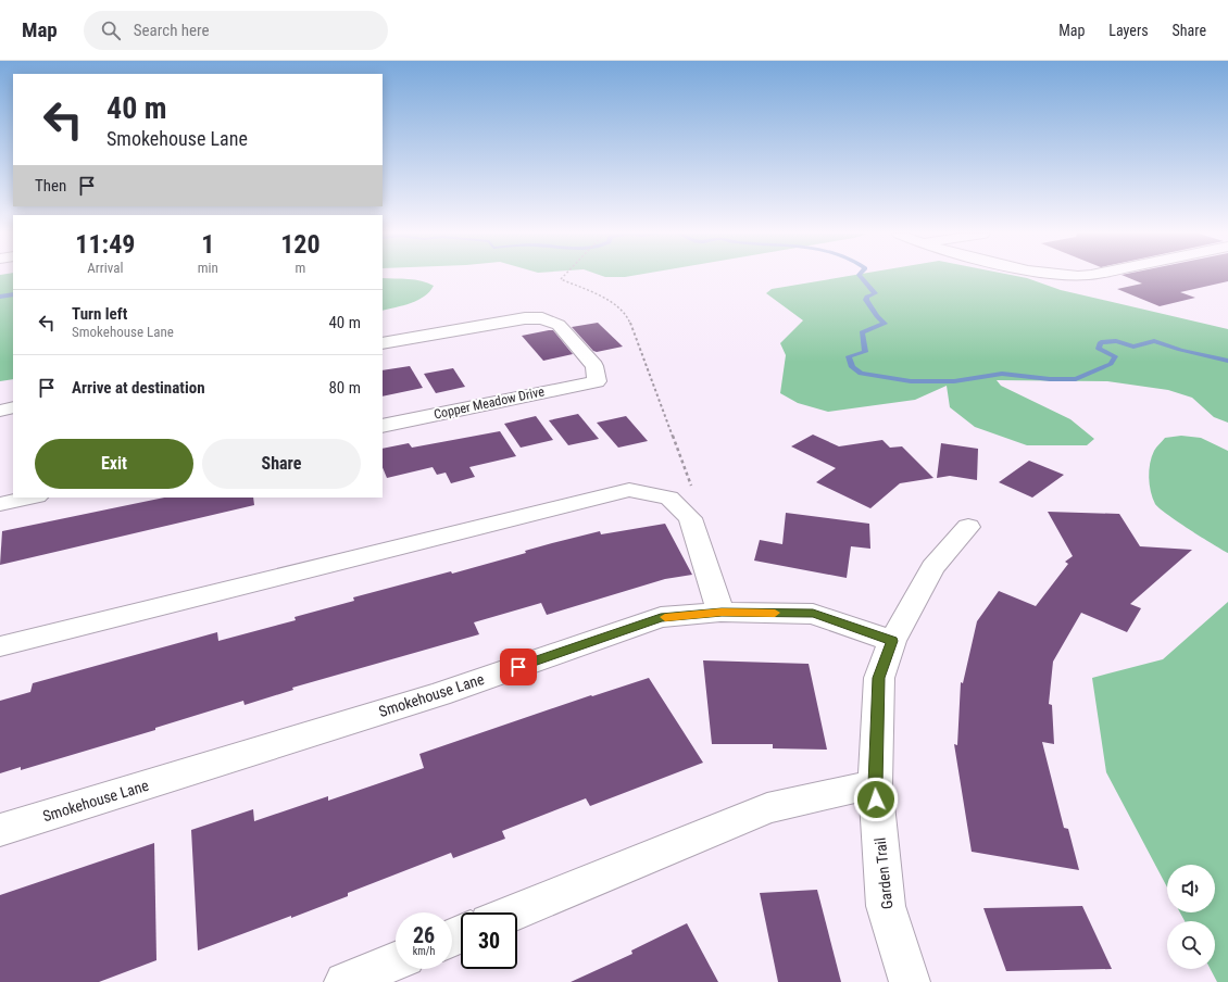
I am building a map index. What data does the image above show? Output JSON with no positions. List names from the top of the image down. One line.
{"streets":{"street":["Copper Meadow Drive","Smokehouse Lane","Garden Trail"]},"crossings":[["Smokehouse Lane","Garden Trail"]],"page":{"header":"Map","search":"Search here","nav":["Map","Layers","Share"],"turn":["40 m","Smokehouse Lane"],"then":"Then","eta":["11:49","Arrival","1","min","120","m"],"list":[{"name":"Turn left","note":"Smokehouse Lane","value":"40 m"},{"name":"Arrive at destination","value":"80 m"}],"buttons":["Exit","Share"],"speed":"26 km/h","limit":"30"}}
